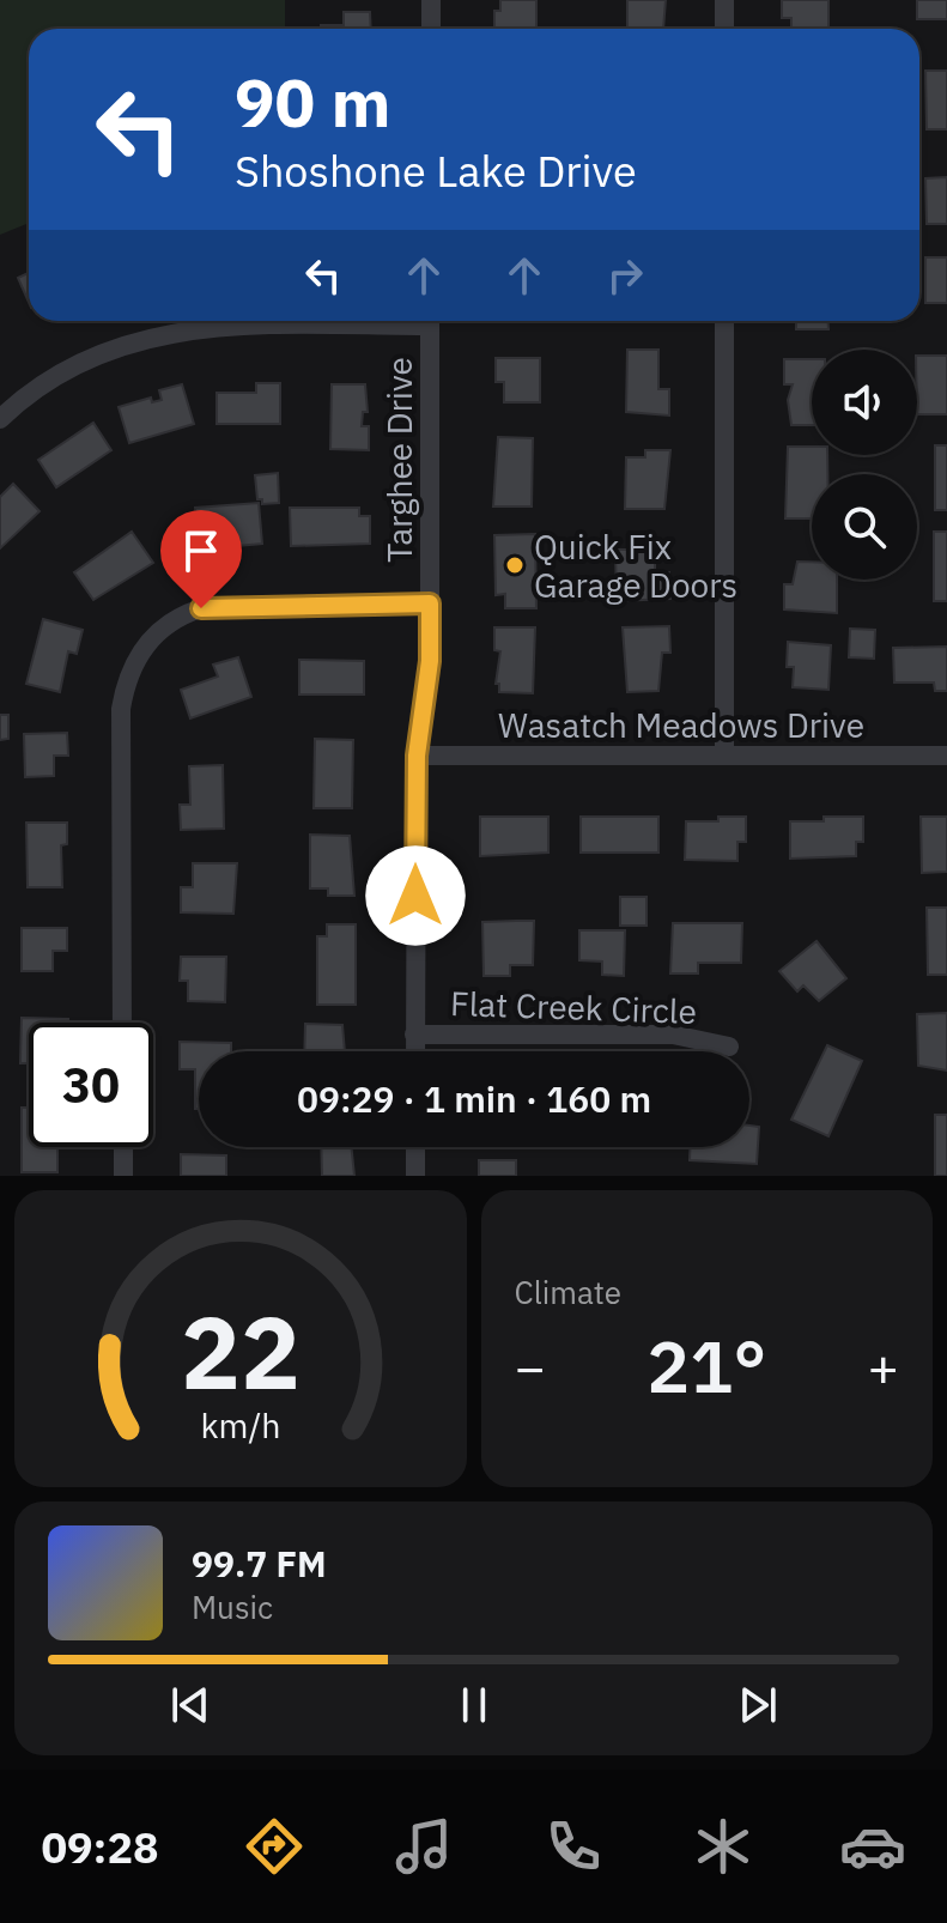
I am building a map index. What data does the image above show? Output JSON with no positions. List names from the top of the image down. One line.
{"streets":{"street":["Targhee Drive","Wasatch Meadows Drive","Flat Creek Circle"]},"crossings":[["Targhee Drive","Wasatch Meadows Drive"],["Targhee Drive","Flat Creek Circle"]],"places":["Quick Fix Garage Doors"],"page":{"turn":["90 m","Shoshone Lake Drive"],"limit":"30","trip":"09:29 · 1 min · 160 m","tile":"Climate","heat":["−","21°","+"],"song":["99.7 FM","Music"],"tabs":"09:28","gauge":["22","km/h"]}}
